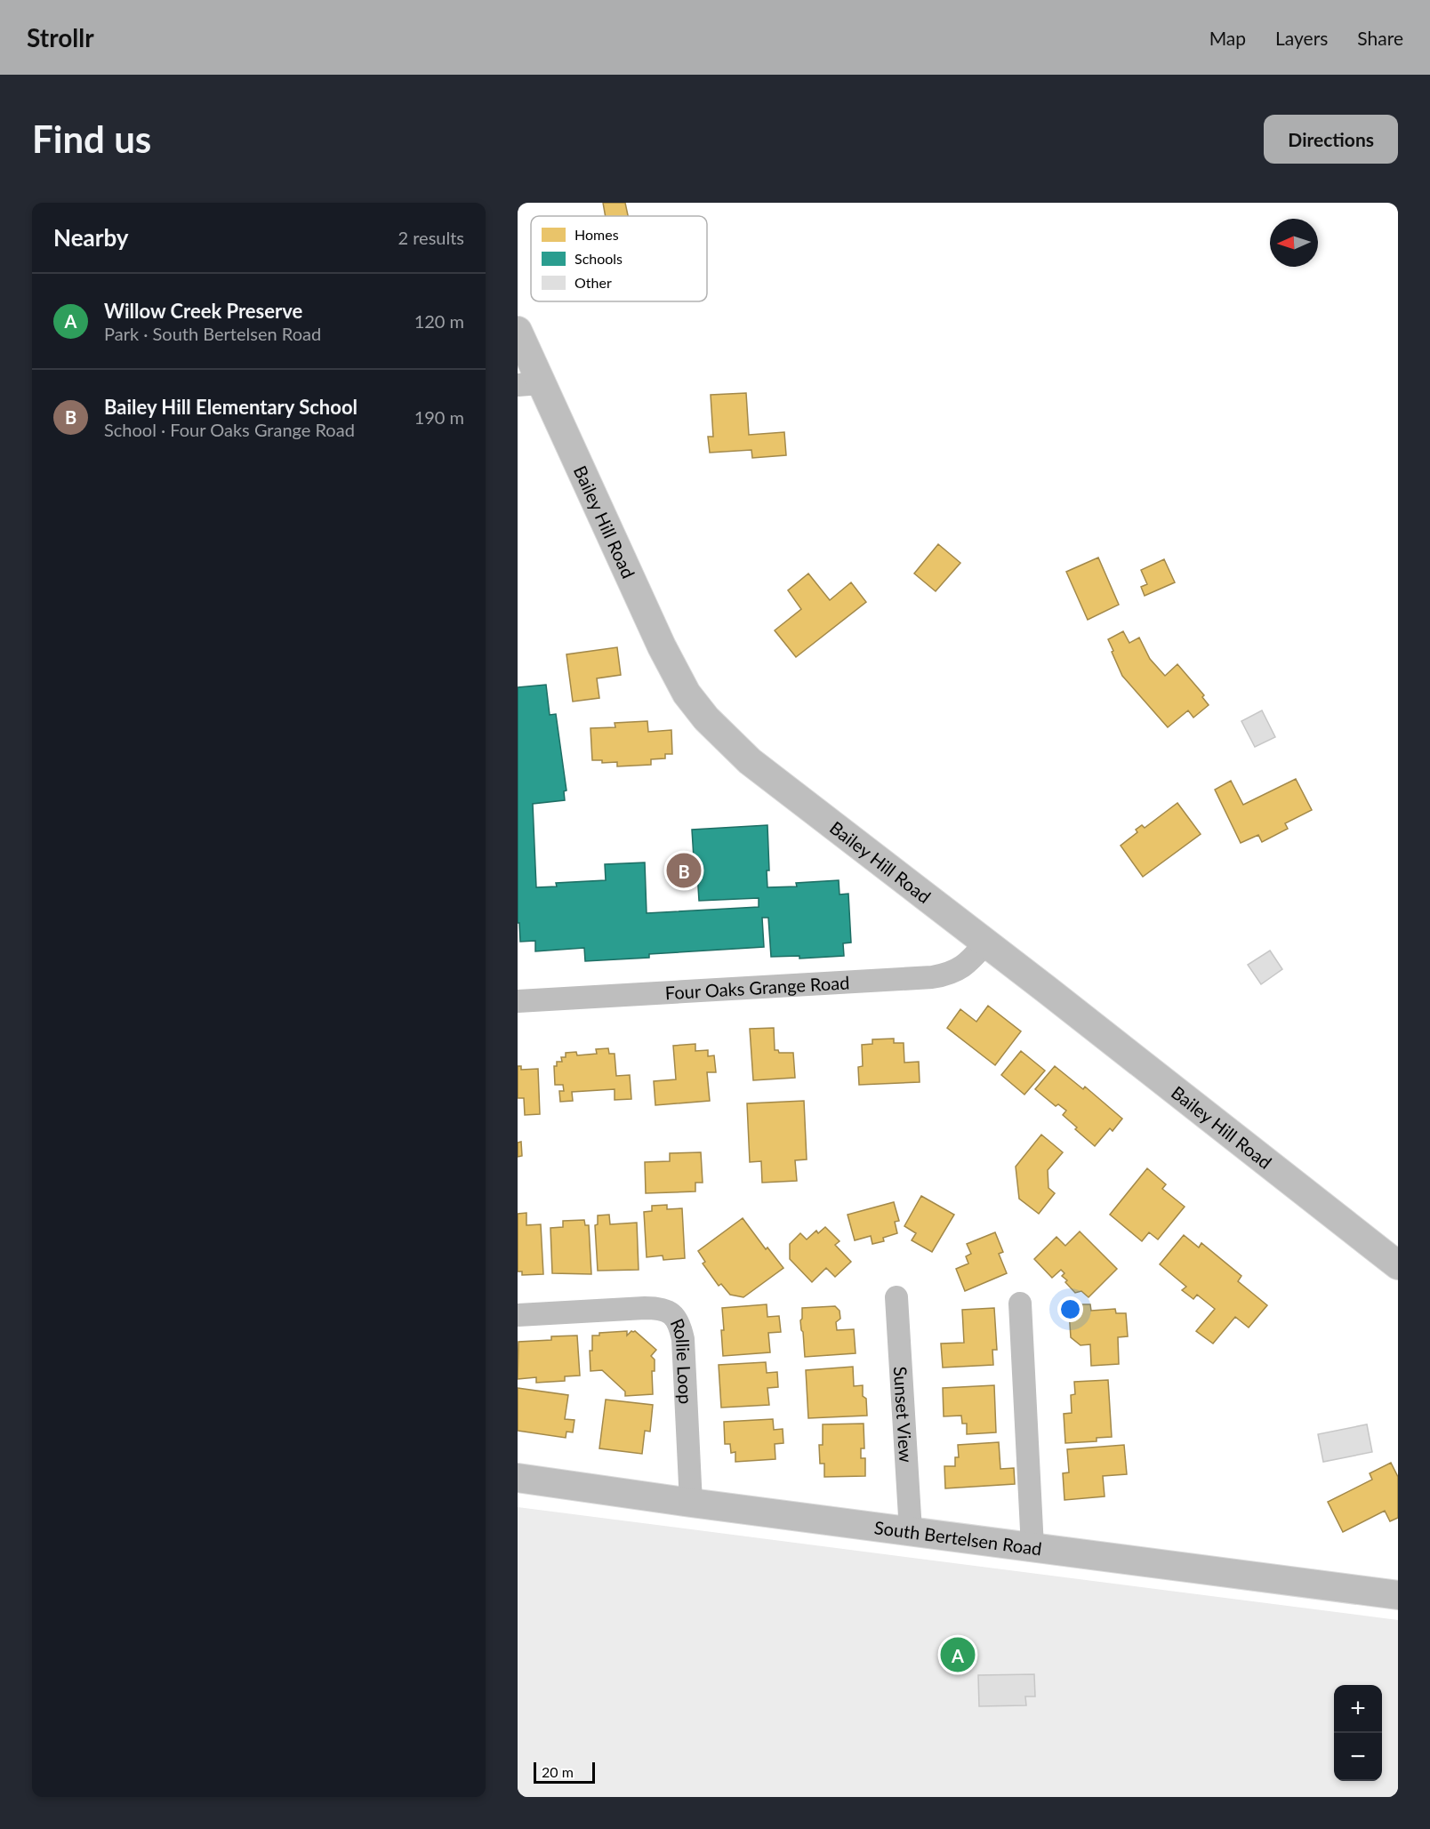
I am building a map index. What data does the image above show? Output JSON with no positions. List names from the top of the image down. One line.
{"streets":{"main road":["Bailey Hill Road","South Bertelsen Road"],"street":["Four Oaks Grange Road","Rollie Loop","Sunset View"]},"crossings":[["Bailey Hill Road","Four Oaks Grange Road"],["Rollie Loop","South Bertelsen Road"],["Sunset View","South Bertelsen Road"]],"legend":["Homes","Schools","Other"],"scale_bar":"20 m","north":"left","page":{"header":"Strollr","nav":["Map","Layers","Share"],"buttons":"Directions","title":"Find us","heading":["Nearby","2 results"],"list":[{"mark":"A","name":"Willow Creek Preserve","note":"Park · South Bertelsen Road","value":"120 m"},{"mark":"B","name":"Bailey Hill Elementary School","note":"School · Four Oaks Grange Road","value":"190 m"}],"pins":["B","A"],"map_buttons":["+","−"],"scale":"20 m"}}
